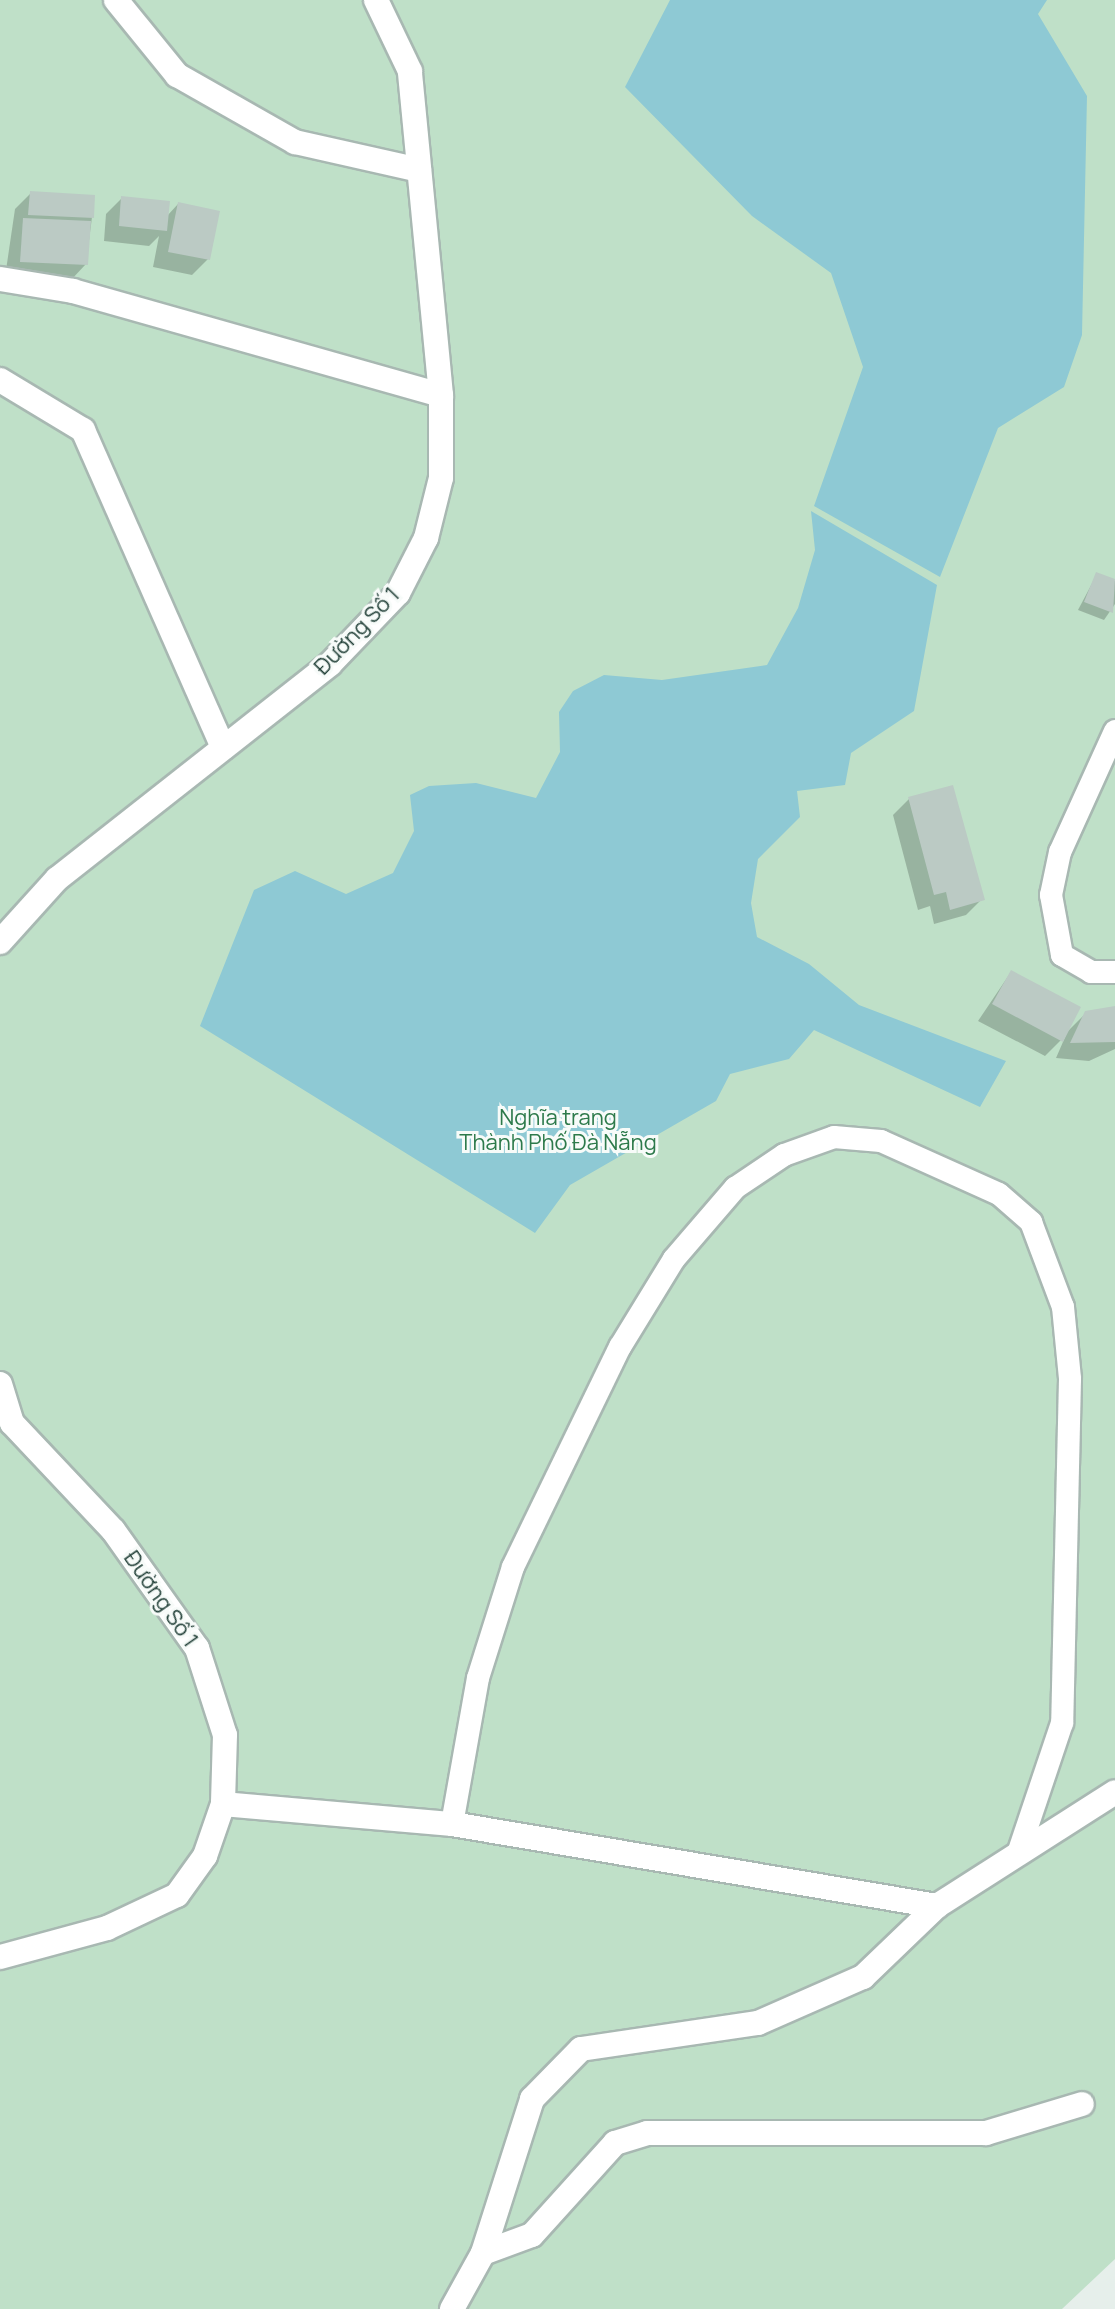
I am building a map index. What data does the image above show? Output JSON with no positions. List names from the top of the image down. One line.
{"streets":{"street":["Đường Số 1"]},"parks":["Nghĩa trang Thành Phố Đà Nẵng"]}
